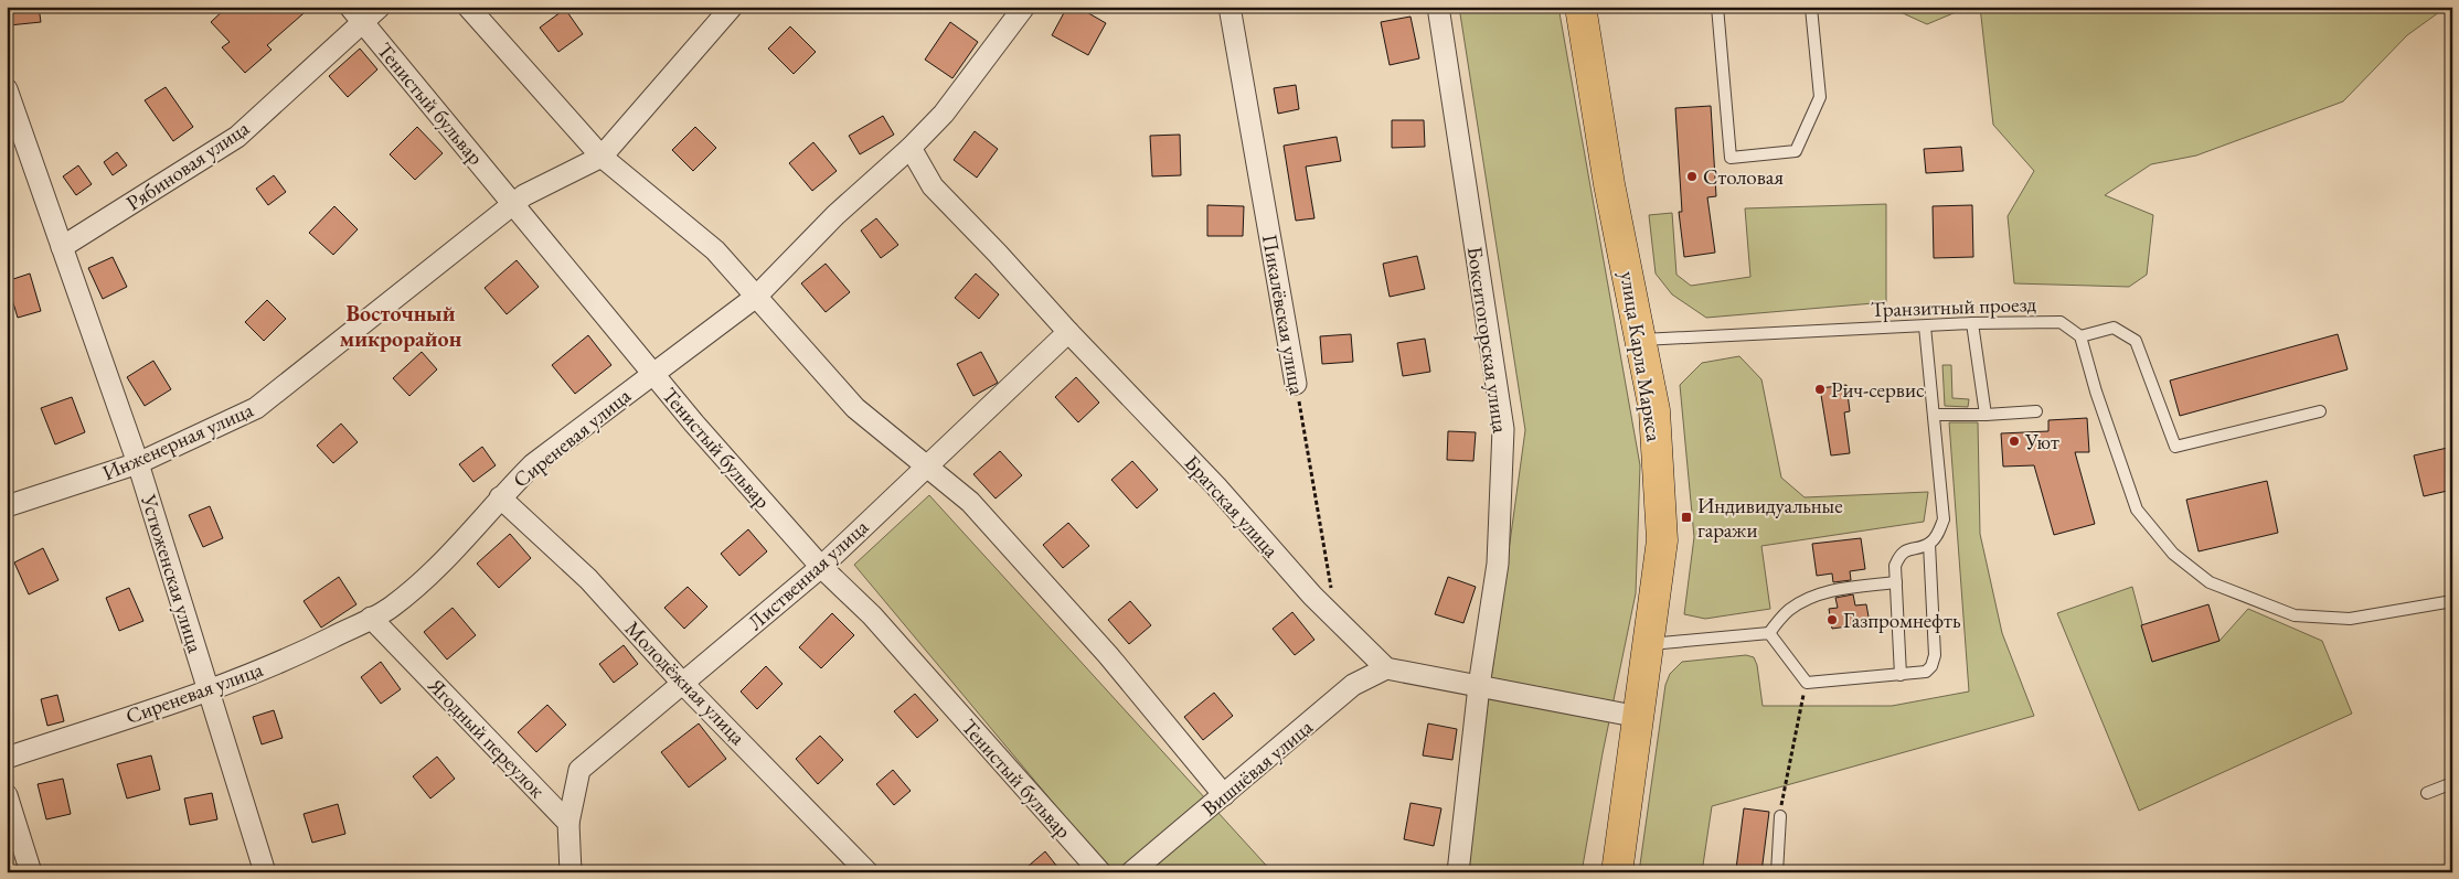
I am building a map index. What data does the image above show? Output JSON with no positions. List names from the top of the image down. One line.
{"streets":{"main road":["улица Карла Маркса"],"street":["Тенистый бульвар","Рябиновая улица","Пикалёвская улица","Бокситогорская улица","Сиреневая улица","Инженерная улица","Братская улица","Устюженская улица","Лиственная улица","Молодёжная улица","Ягодный переулок","Вишнёвая улица"],"lane":["Транзитный проезд"]},"crossings":[["Тенистый бульвар","Рябиновая улица"],["Тенистый бульвар","Сиреневая улица"],["Тенистый бульвар","Инженерная улица"],["Тенистый бульвар","Лиственная улица"],["Рябиновая улица","Устюженская улица"],["Транзитный проезд","улица Карла Маркса"],["Пикалёвская улица","Братская улица"],["Сиреневая улица","Братская улица"],["Сиреневая улица","Устюженская улица"],["Сиреневая улица","Молодёжная улица"],["Сиреневая улица","Ягодный переулок"],["Инженерная улица","Устюженская улица"],["Братская улица","Лиственная улица"],["Братская улица","Вишнёвая улица"],["Лиственная улица","Молодёжная улица"],["Лиственная улица","Ягодный переулок"]],"districts":["Восточный микрорайон"],"places":{"other":["Столовая","Рич-сервис","Уют","Газпромнефть"],"transit":["Индивидуальные гаражи"]}}
